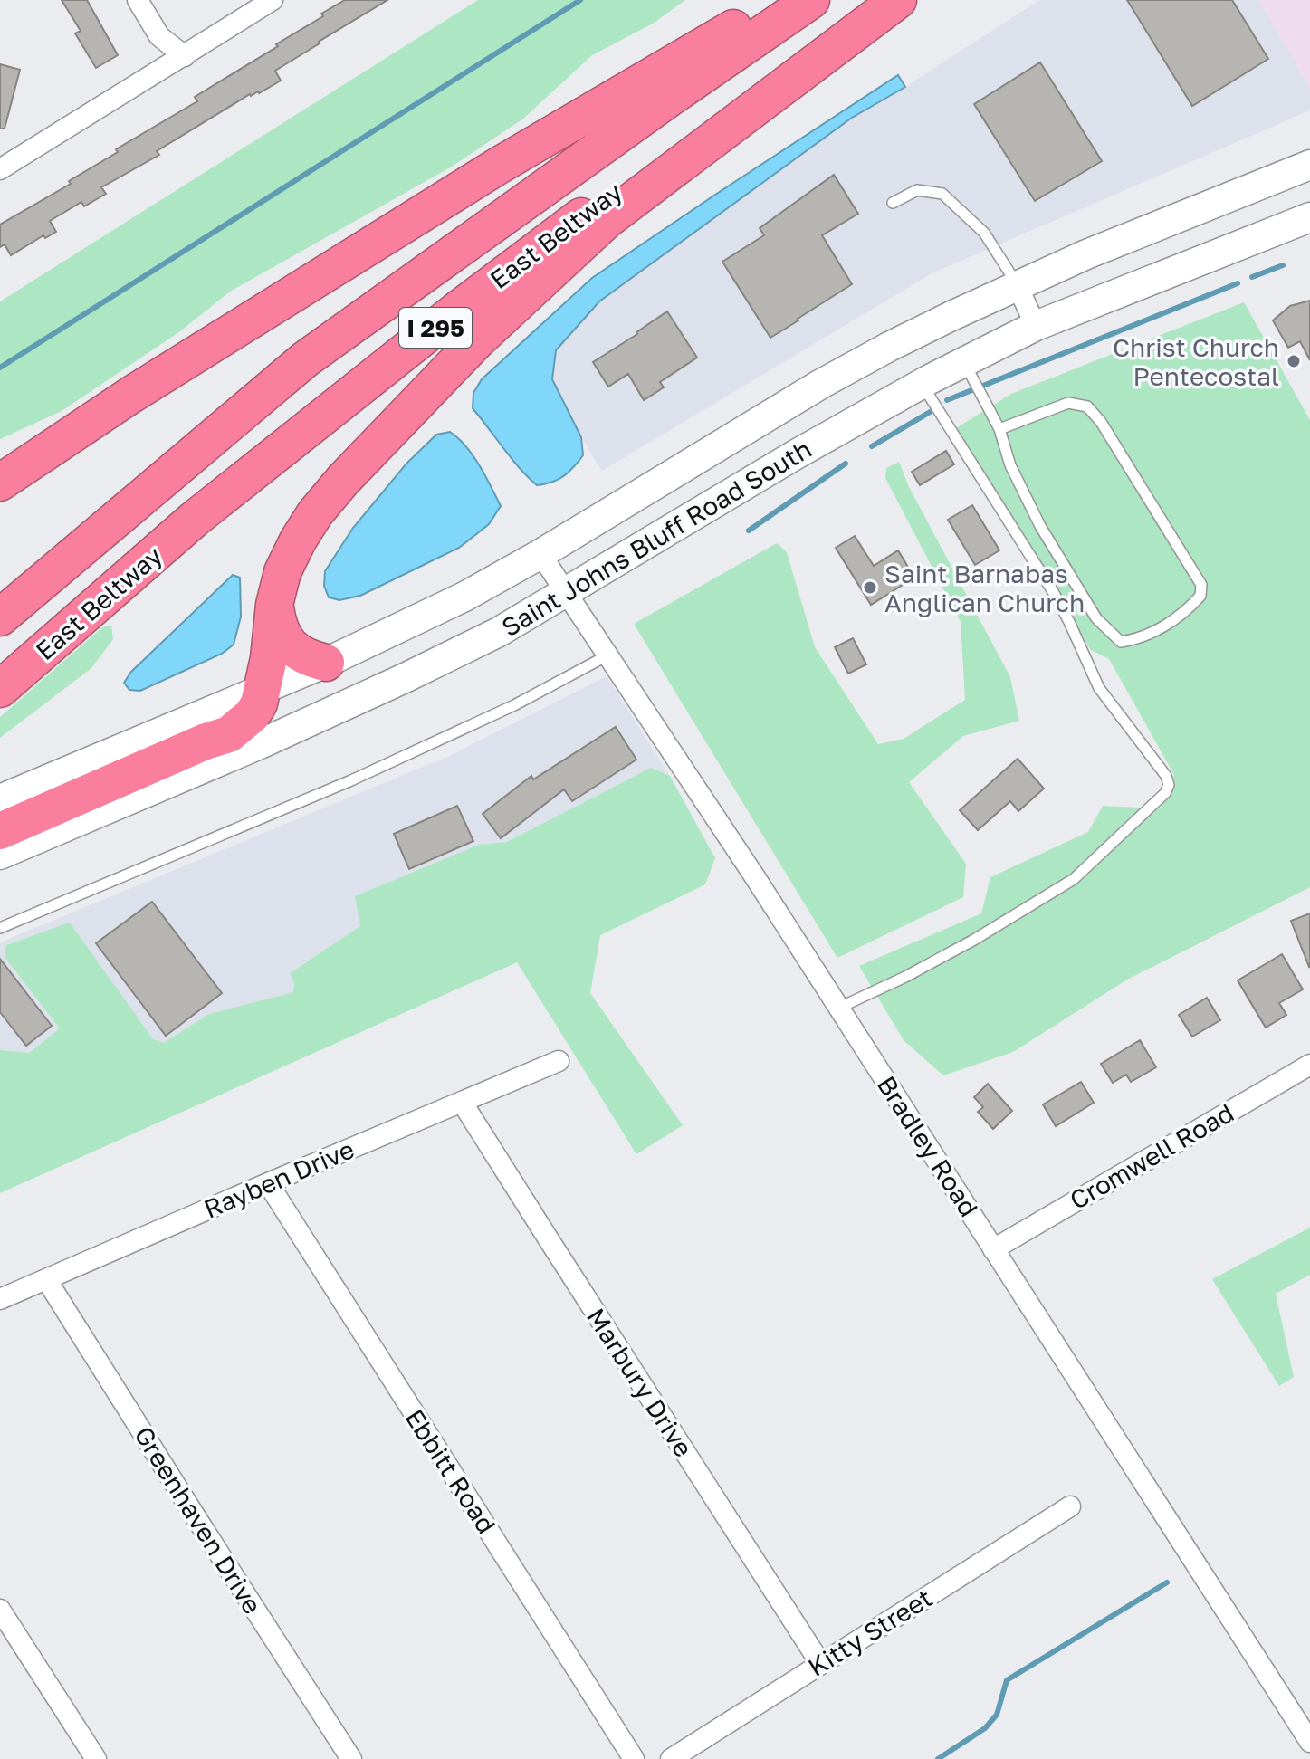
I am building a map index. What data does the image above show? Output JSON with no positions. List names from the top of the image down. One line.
{"streets":{"highway":["East Beltway","I 295"],"main road":["Saint Johns Bluff Road South"],"street":["Bradley Road","Cromwell Road","Rayben Drive","Marbury Drive","Ebbitt Road","Greenhaven Drive","Kitty Street"]},"crossings":[["Saint Johns Bluff Road South","Bradley Road"],["Bradley Road","Cromwell Road"],["Rayben Drive","Marbury Drive"],["Rayben Drive","Ebbitt Road"],["Rayben Drive","Greenhaven Drive"],["Marbury Drive","Kitty Street"]],"places":["Christ Church Pentecostal","Saint Barnabas Anglican Church"]}
